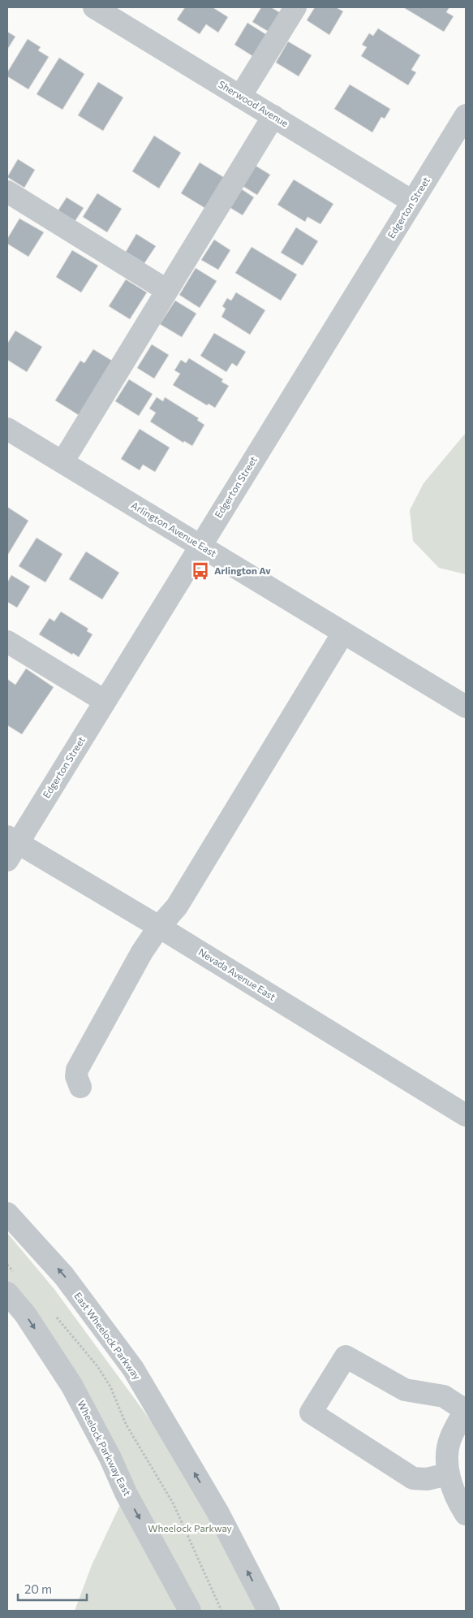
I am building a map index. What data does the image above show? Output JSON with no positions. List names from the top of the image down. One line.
{"streets":{"street":["Sherwood Avenue","Edgerton Street","Arlington Avenue East","Nevada Avenue East","East Wheelock Parkway","Wheelock Parkway East"]},"crossings":[["Sherwood Avenue","Edgerton Street"],["Edgerton Street","Arlington Avenue East"],["Edgerton Street","Nevada Avenue East"]],"one_way":["East Wheelock Parkway","Wheelock Parkway East"],"parks":["Wheelock Parkway"],"places":{"bus stop":["Arlington Av"]},"scale_bar":"20 m"}
